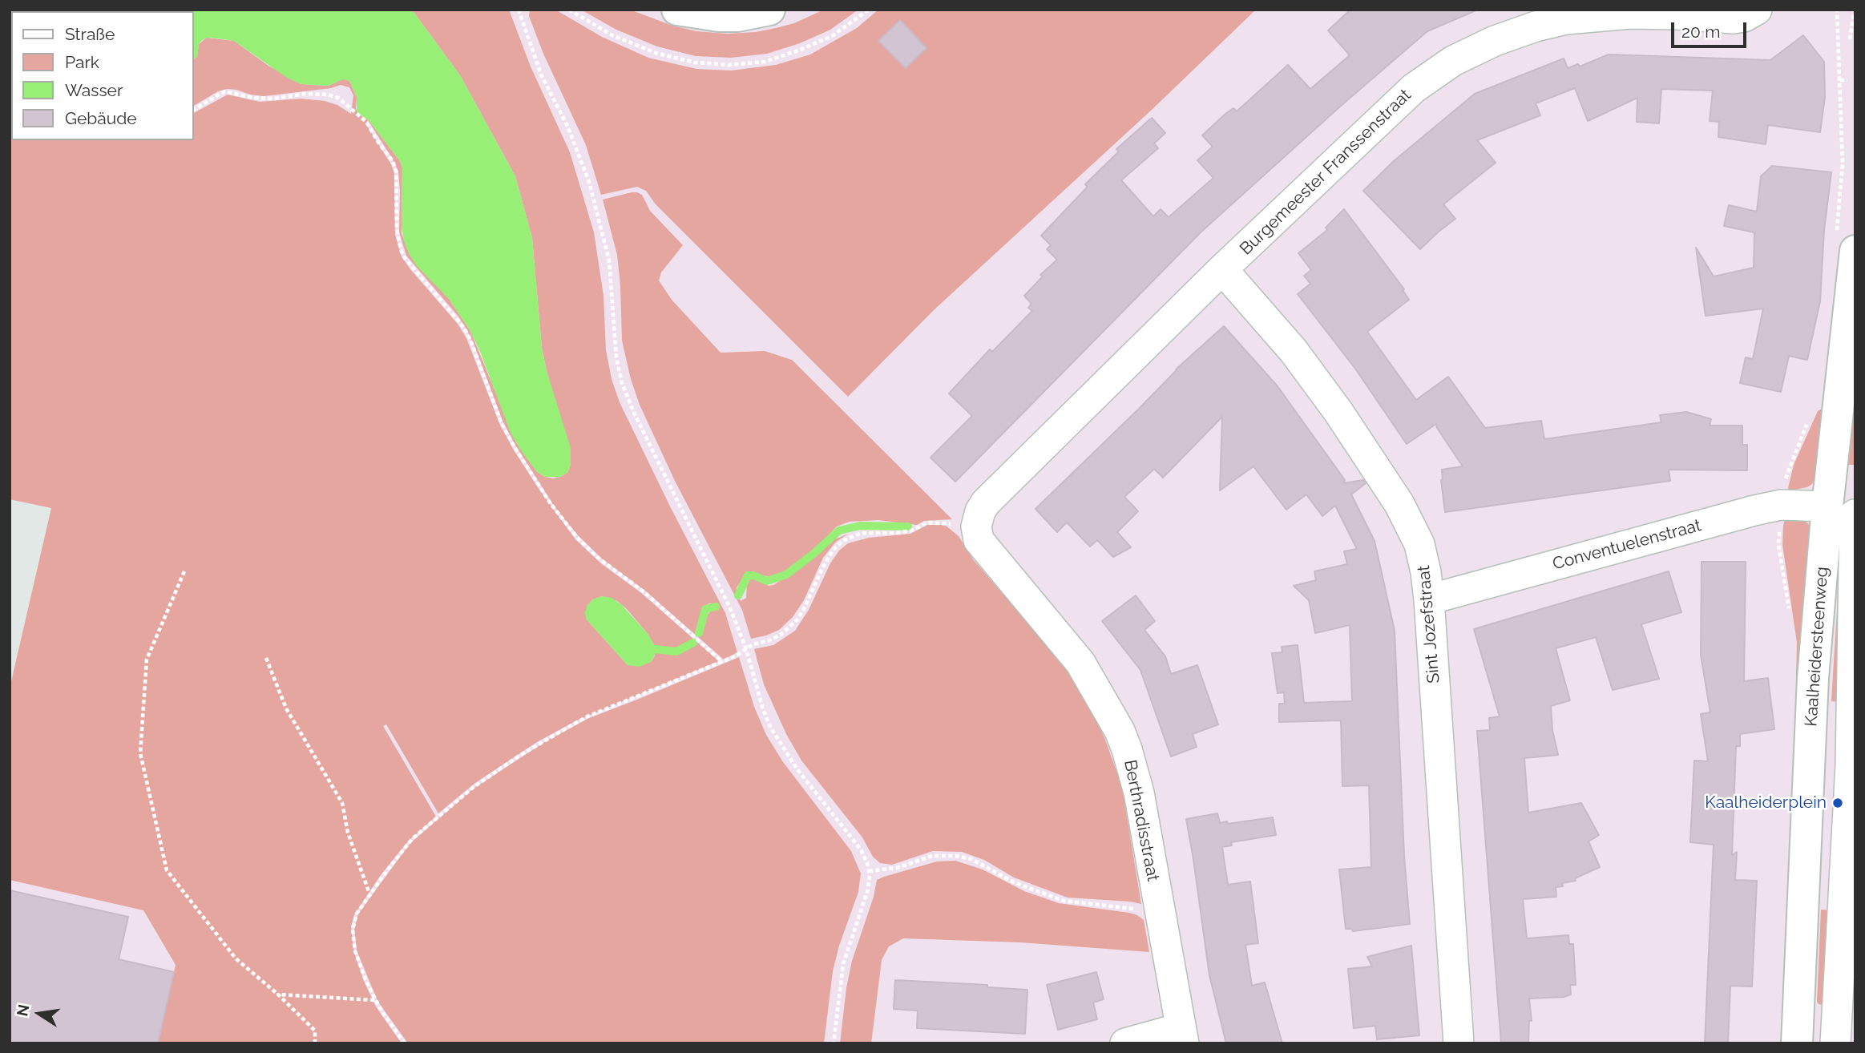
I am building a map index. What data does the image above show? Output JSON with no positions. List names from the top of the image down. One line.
{"streets":{"street":["Burgemeester Franssenstraat","Conventuelenstraat","Sint Jozefstraat","Kaalheidersteenweg","Berthradisstraat"]},"crossings":[["Burgemeester Franssenstraat","Sint Jozefstraat"],["Burgemeester Franssenstraat","Berthradisstraat"],["Conventuelenstraat","Sint Jozefstraat"],["Conventuelenstraat","Kaalheidersteenweg"]],"places":["Kaalheiderplein"],"legend":["Straße","Park","Wasser","Gebäude"],"scale_bar":"20 m","north":"left"}
